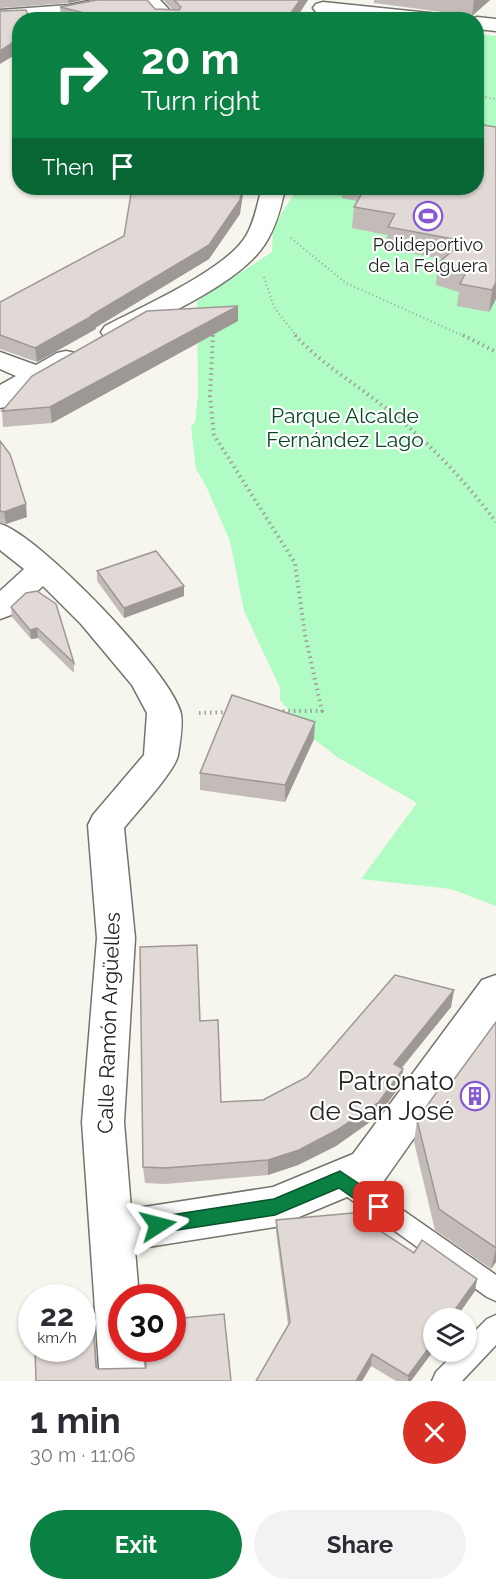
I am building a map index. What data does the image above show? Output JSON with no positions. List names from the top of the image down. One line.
{"streets":{"street":["Calle Ramón Argüelles"]},"parks":["Parque Alcalde Fernández Lago"],"places":{"sports":["Polideportivo de la Felguera"],"building":["Patronato de San José"]},"page":{"turn":["20 m","Turn right"],"then":"Then","speed":"22 km/h","limit":"30","heading":["1 min","30 m · 11:06"],"buttons":["Exit","Share"]}}
